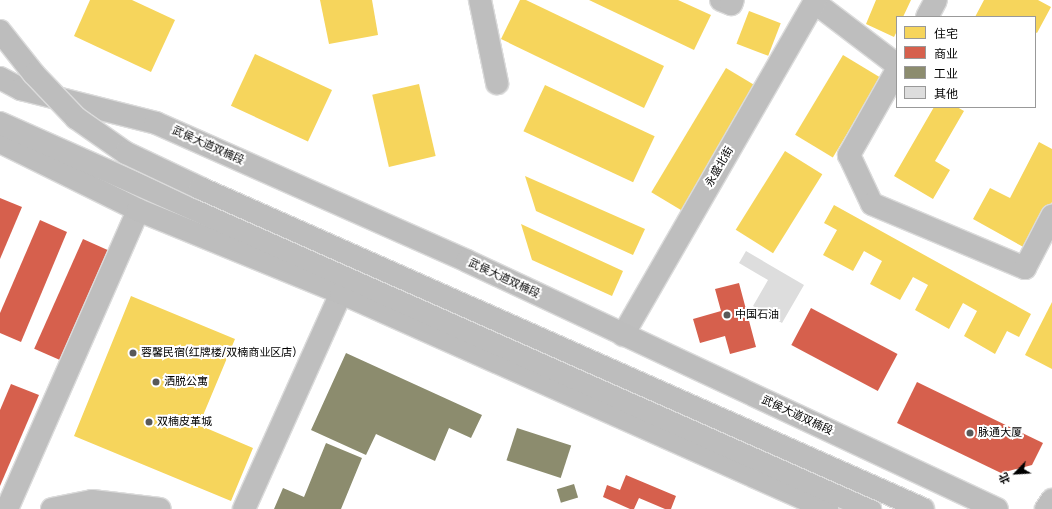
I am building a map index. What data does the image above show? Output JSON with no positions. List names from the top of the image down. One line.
{"streets":{"main road":["武侯大道双楠段"],"street":["永盛北街"]},"crossings":[["武侯大道双楠段","永盛北街"]],"places":["中国石油","蓉馨民宿(红牌楼/双楠商业区店)","洒脱公寓","双楠皮革城","脉通大厦"],"legend":["住宅","商业","工业","其他"],"north":"bottom left"}
